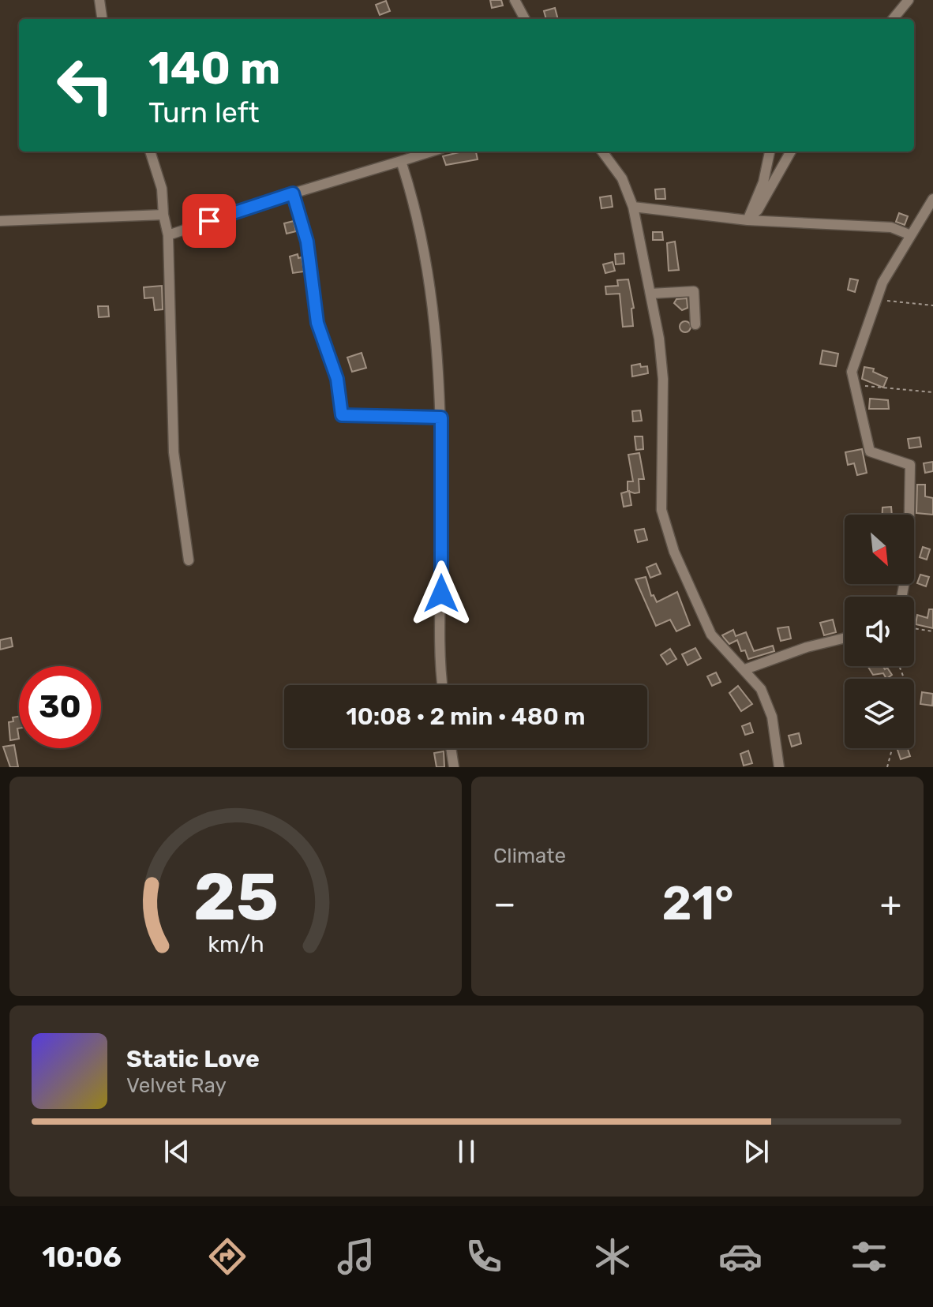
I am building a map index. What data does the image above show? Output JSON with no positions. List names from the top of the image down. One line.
{"north":"bottom right","page":{"turn":["140 m","Turn left"],"limit":"30","trip":"10:08 · 2 min · 480 m","tile":"Climate","heat":["−","21°","+"],"song":["Static Love","Velvet Ray"],"tabs":"10:06","gauge":["25","km/h"]}}
